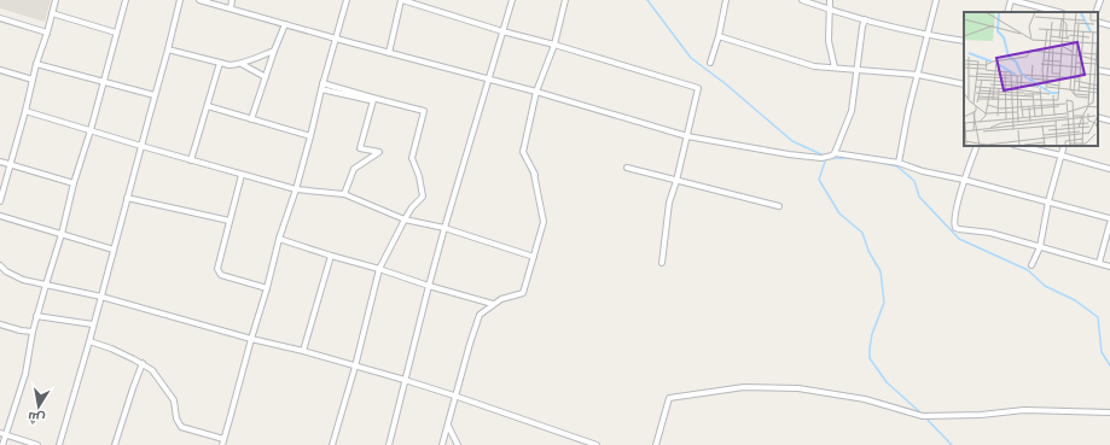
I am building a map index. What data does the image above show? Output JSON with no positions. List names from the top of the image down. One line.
{"north":"bottom"}
